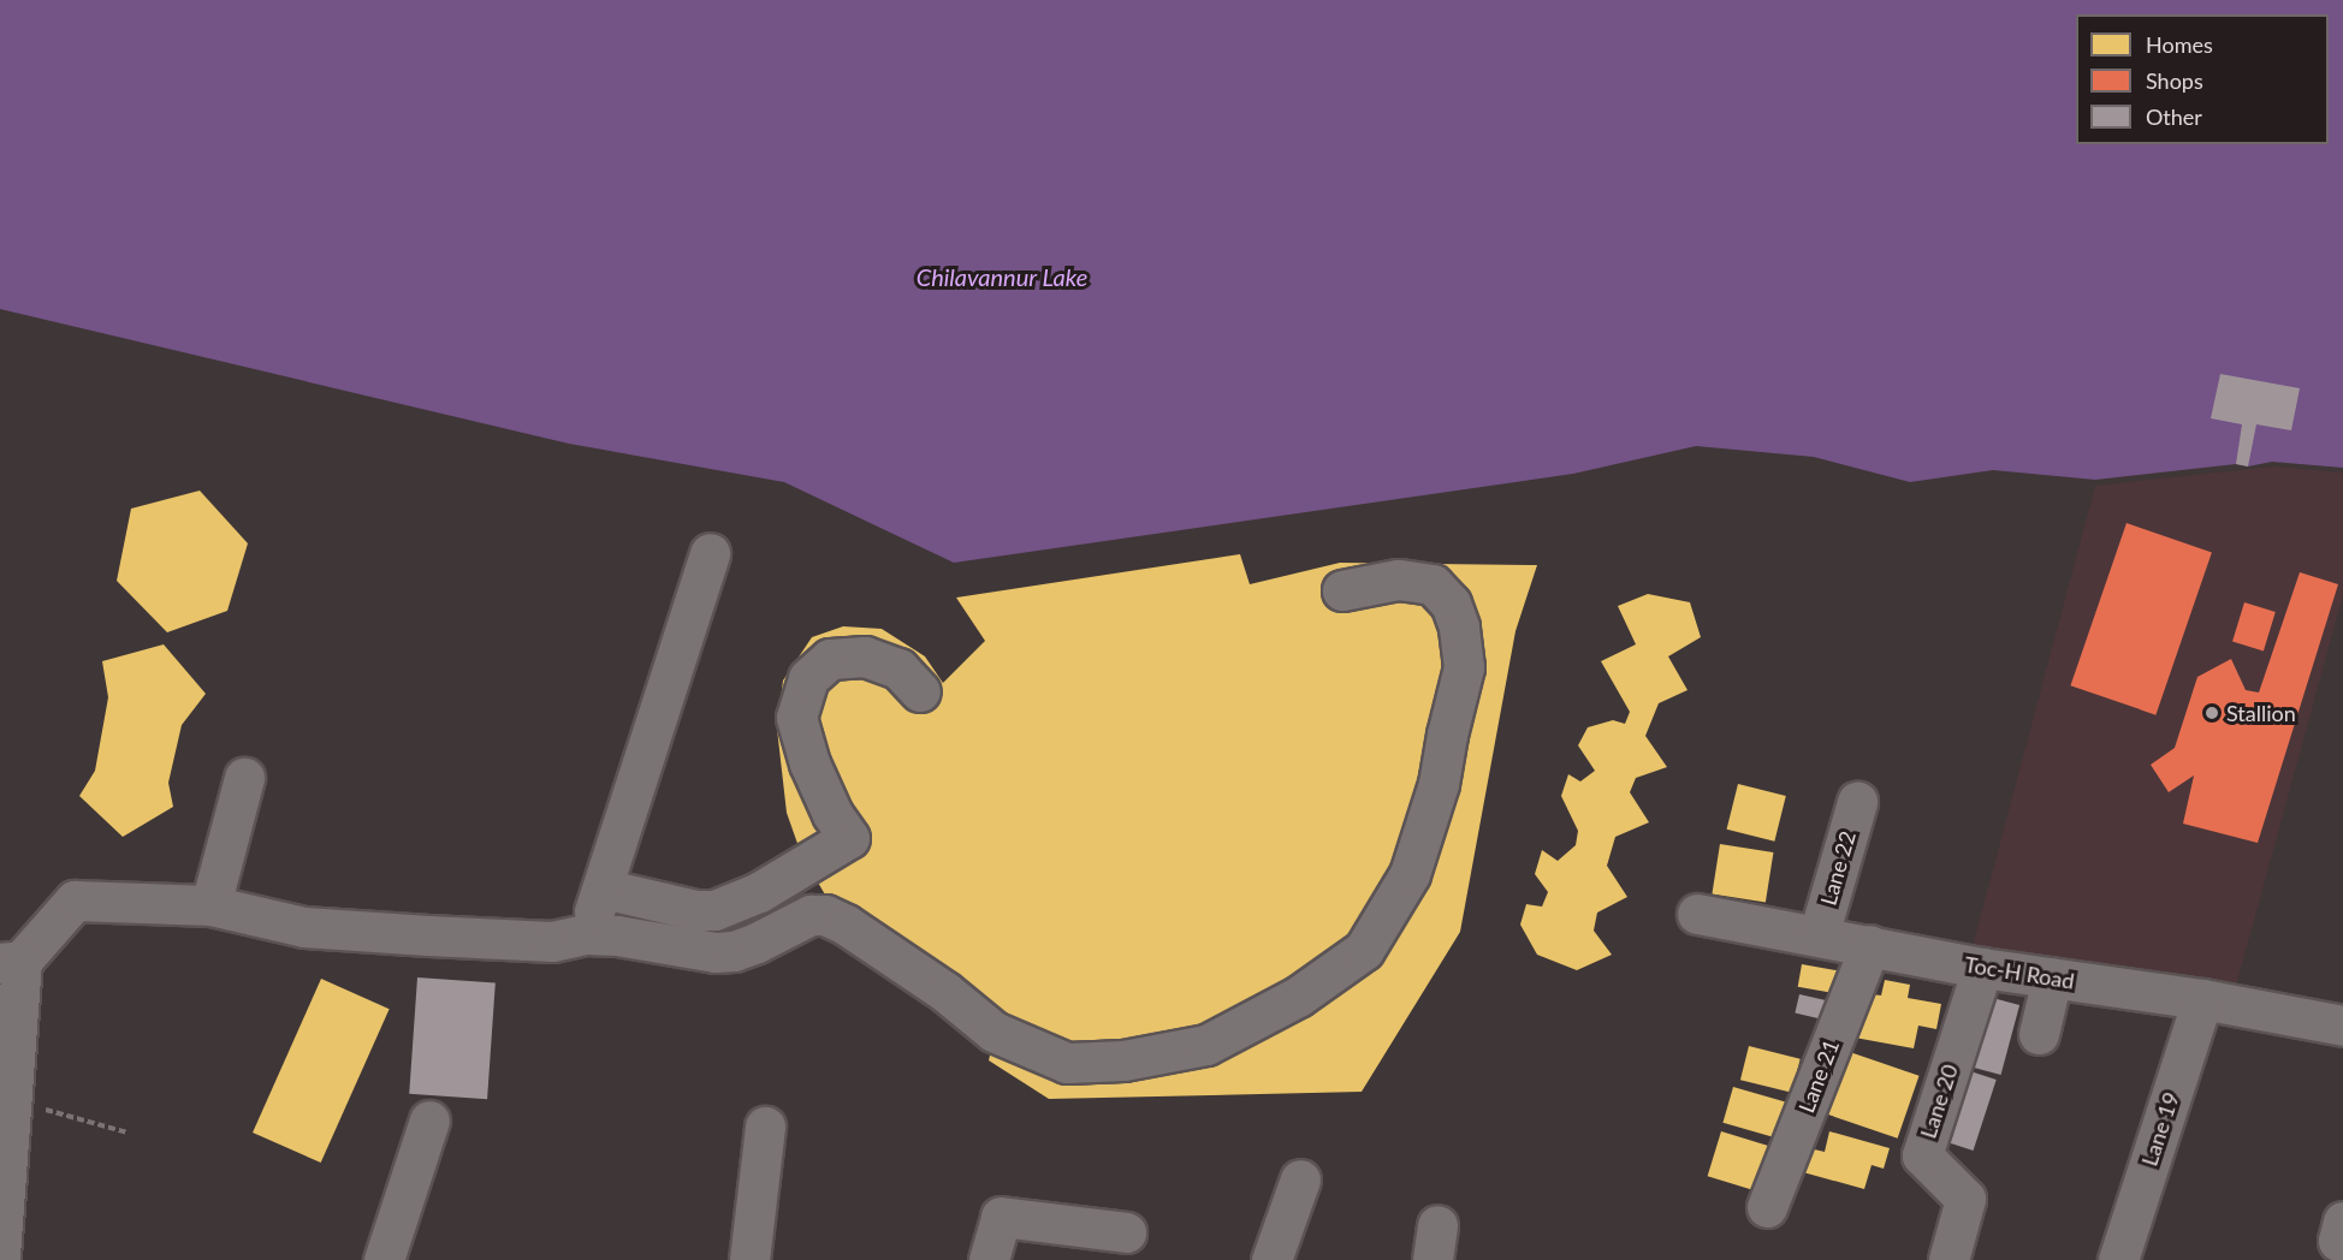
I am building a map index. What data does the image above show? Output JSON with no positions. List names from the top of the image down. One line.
{"streets":{"street":["Lane 22","Toc-H Road","Lane 21","Lane 20","Lane 19"]},"crossings":[["Lane 22","Toc-H Road"],["Toc-H Road","Lane 21"],["Toc-H Road","Lane 20"],["Toc-H Road","Lane 19"]],"water":["Chilavannur Lake"],"places":["Stallion"],"legend":["Homes","Shops","Other"]}
